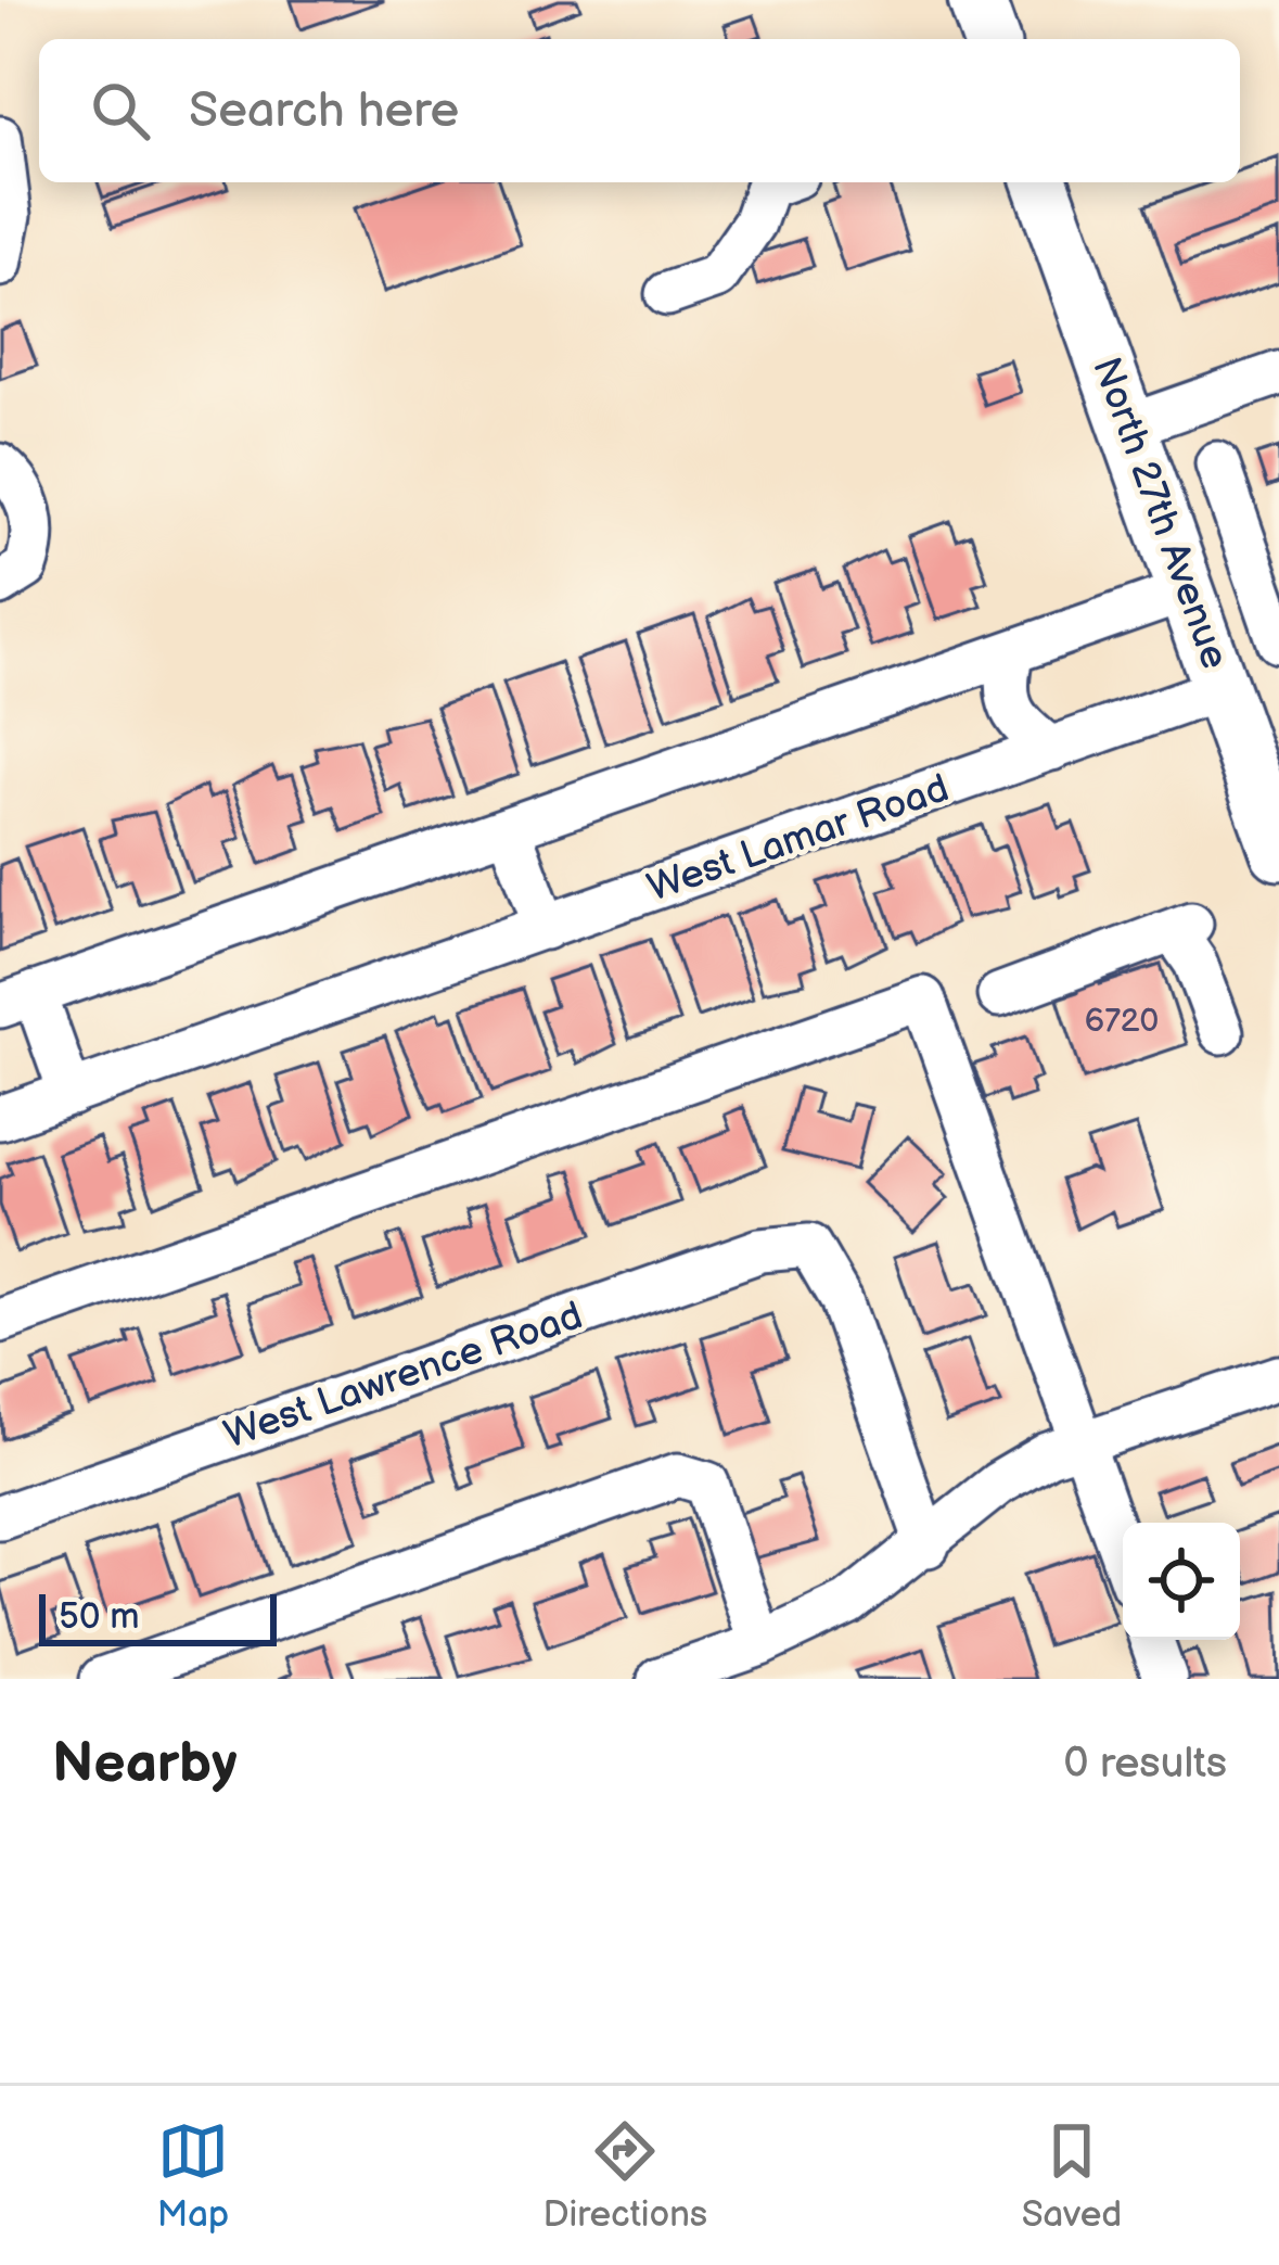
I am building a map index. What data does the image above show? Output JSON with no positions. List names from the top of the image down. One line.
{"streets":{"main road":["North 27th Avenue"],"street":["West Lamar Road","West Lawrence Road"]},"crossings":[["North 27th Avenue","West Lamar Road"]],"house_numbers":["6720"],"scale_bar":"50 m","page":{"search":"Search here","scale":"50 m","heading":["Nearby","0 results"],"nav":["Map","Directions","Saved"]}}
